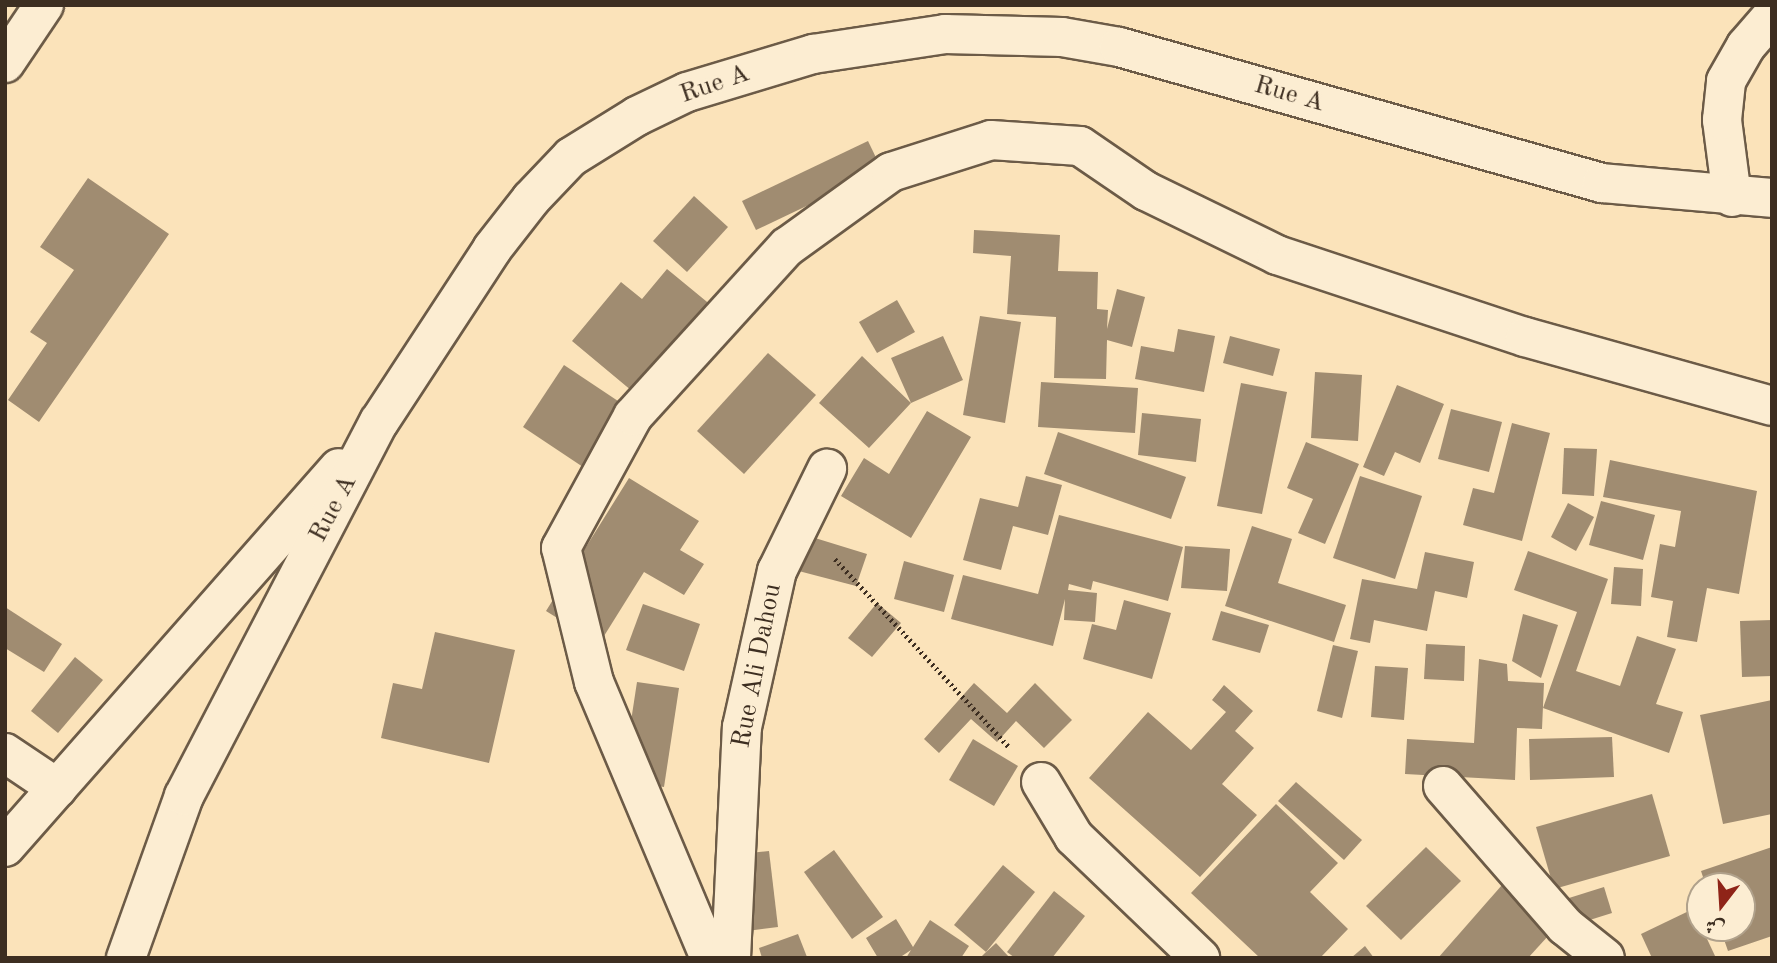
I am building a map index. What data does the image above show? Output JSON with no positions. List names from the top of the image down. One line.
{"streets":{"street":["Rue A","Rue Ali Dahou"]},"north":"bottom"}
